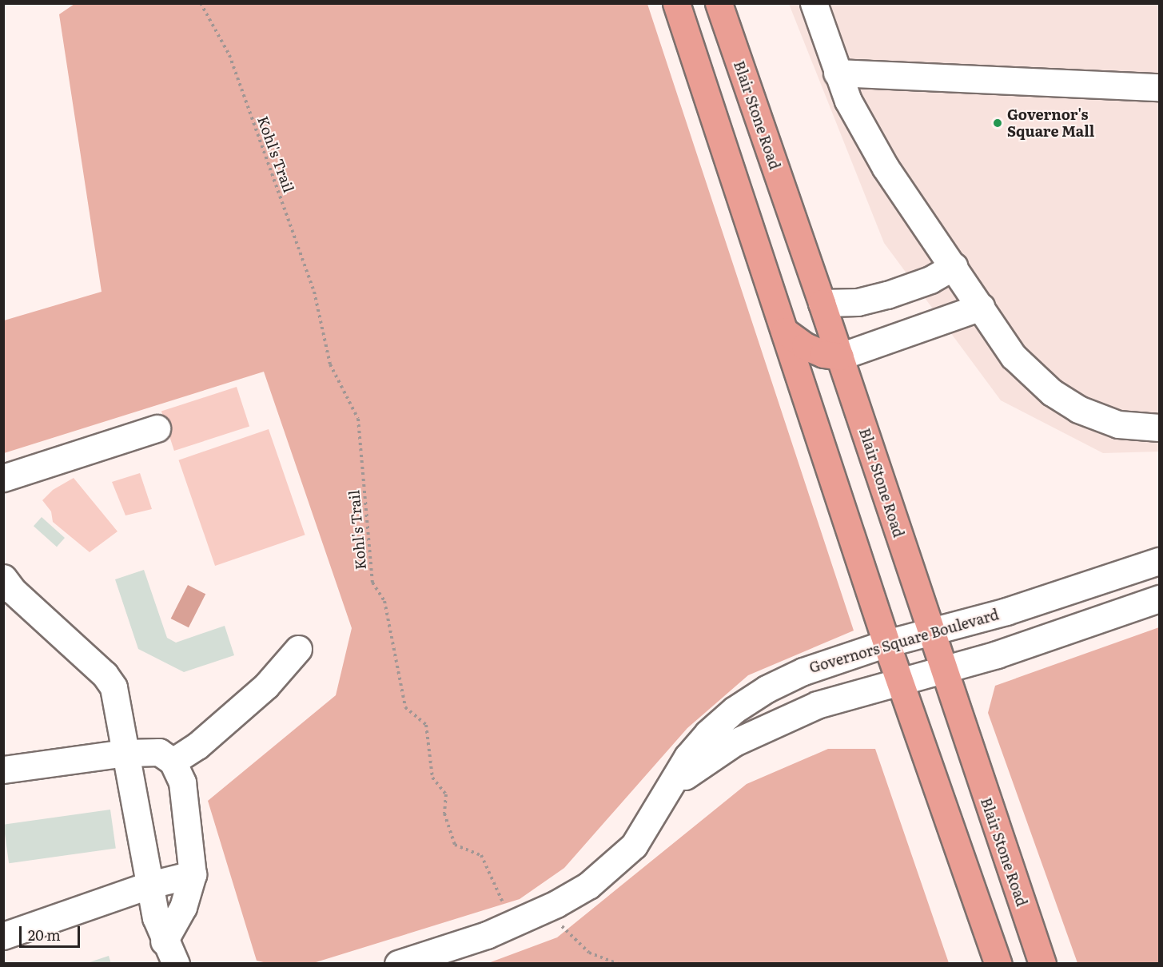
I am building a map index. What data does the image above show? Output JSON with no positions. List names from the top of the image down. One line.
{"streets":{"main road":["Blair Stone Road"],"street":["Governors Square Boulevard"],"path":["Kohl's Trail"]},"crossings":[["Blair Stone Road","Governors Square Boulevard"],["Kohl's Trail","Governors Square Boulevard"]],"places":["Governor's Square Mall"],"scale_bar":"20 m"}
